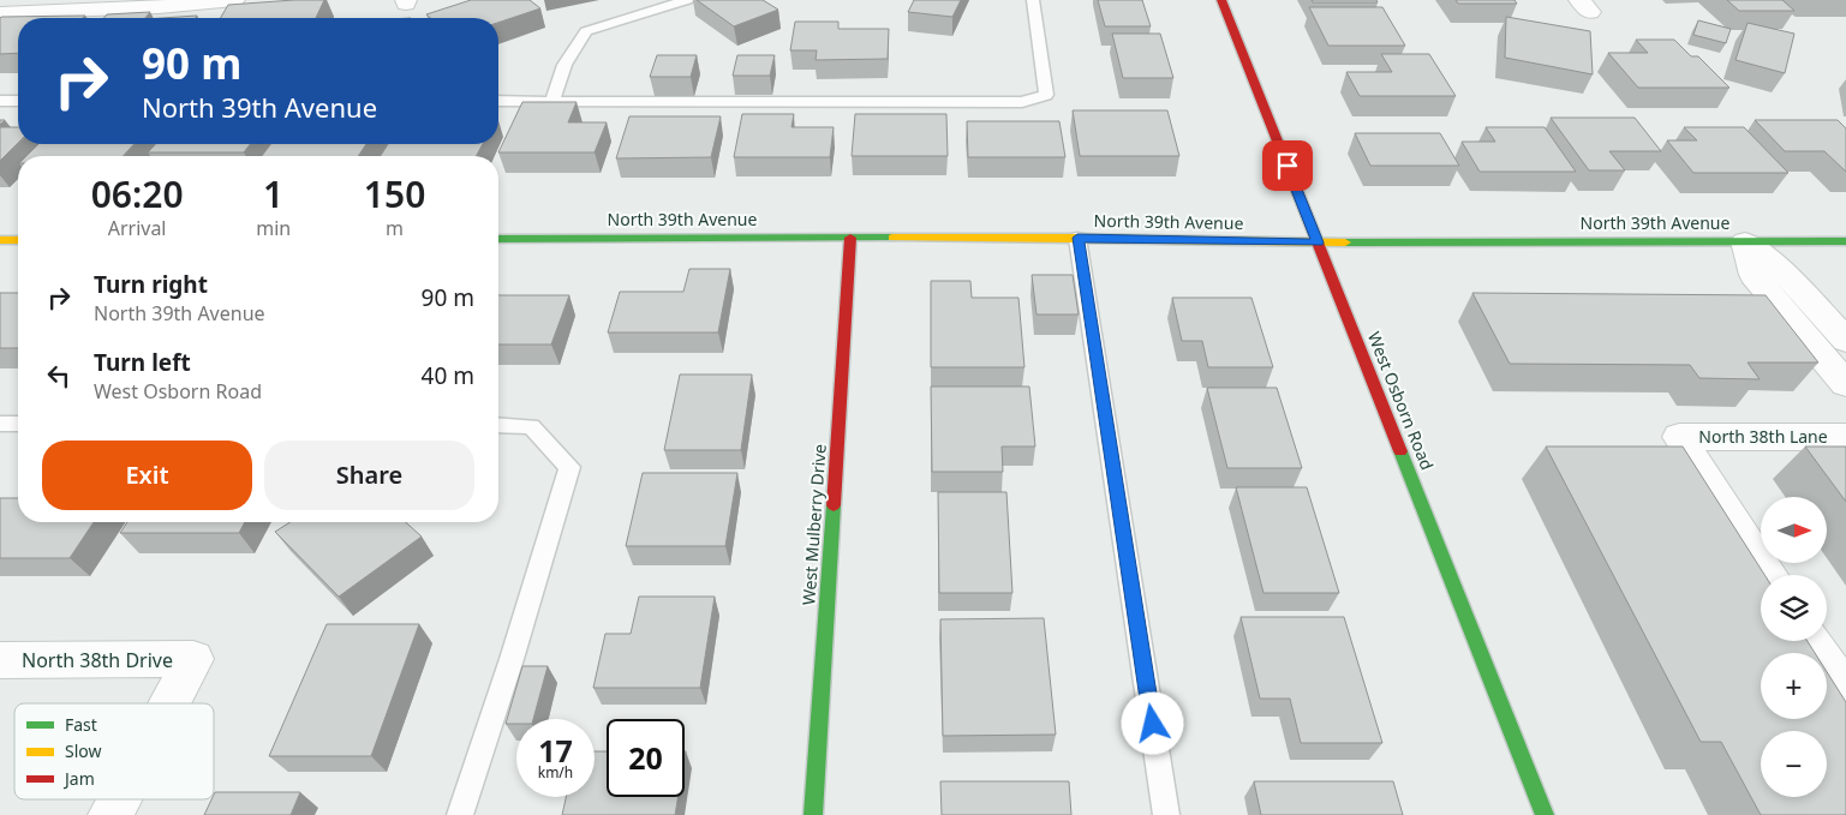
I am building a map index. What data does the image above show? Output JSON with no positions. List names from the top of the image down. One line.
{"streets":{"street":["North 39th Avenue","West Osborn Road","North 38th Lane","West Mulberry Drive","North 38th Drive"]},"crossings":[["North 39th Avenue","West Osborn Road"],["North 39th Avenue","West Mulberry Drive"]],"legend":["Fast","Slow","Jam"],"north":"right","page":{"turn":["90 m","North 39th Avenue"],"eta":["06:20","Arrival","1","min","150","m"],"list":[{"name":"Turn right","note":"North 39th Avenue","value":"90 m"},{"name":"Turn left","note":"West Osborn Road","value":"40 m"}],"buttons":["Exit","Share"],"map_buttons":["+","−"],"speed":"17 km/h","limit":"20"}}
